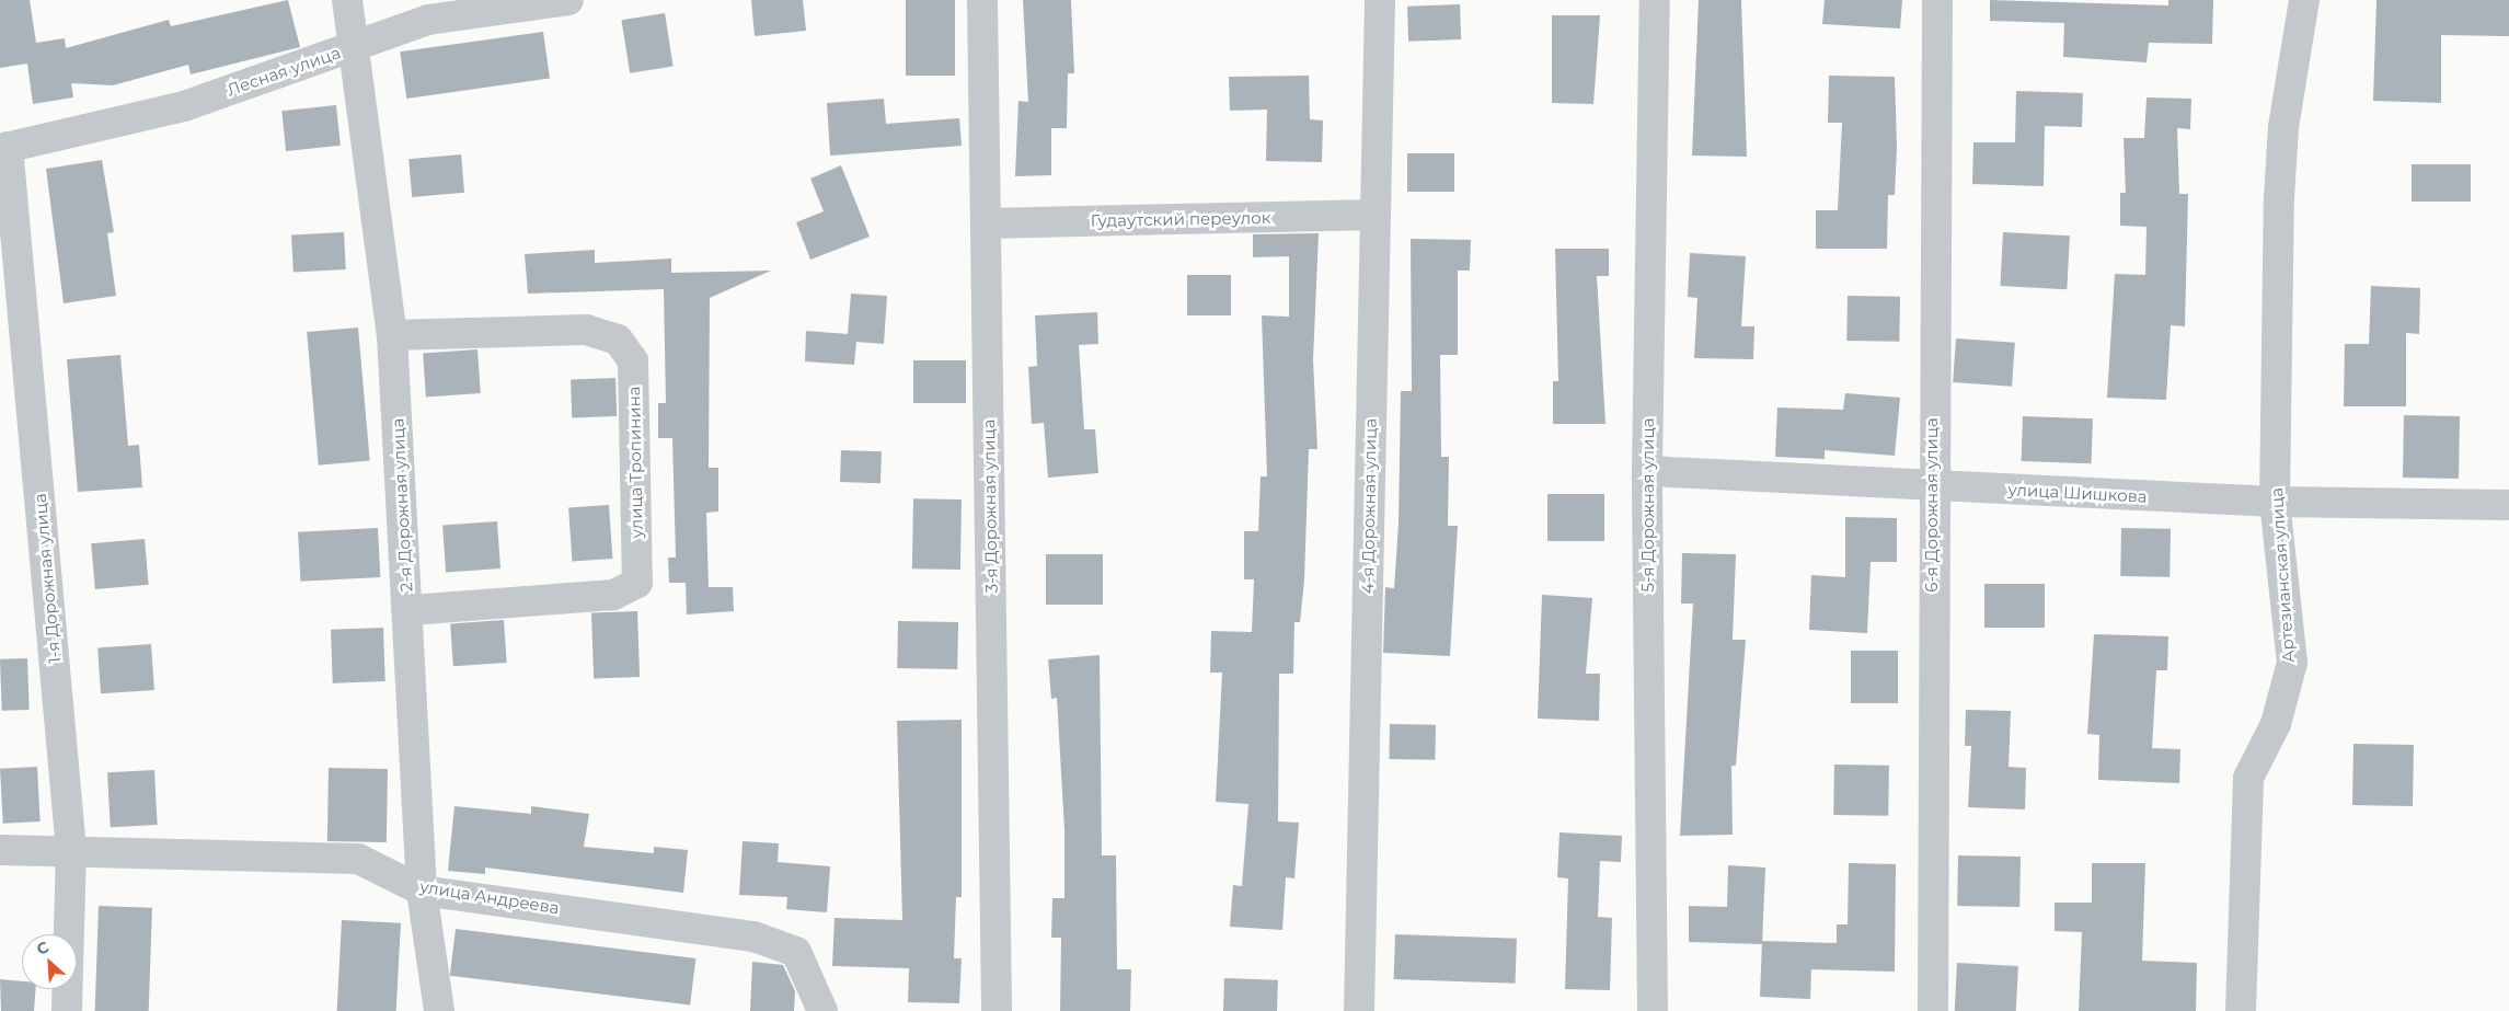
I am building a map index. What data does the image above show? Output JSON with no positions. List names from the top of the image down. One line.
{"streets":{"street":["Лесная улица","Гудаутский переулок","улица Тропинина","улица Шишкова","2-я Дорожная улица","5-я Дорожная улица","6-я Дорожная улица","3-я Дорожная улица","4-я Дорожная улица","Артезианская улица","1-я Дорожная улица","улица Андреева"]},"crossings":[["Лесная улица","2-я Дорожная улица"],["Лесная улица","1-я Дорожная улица"],["Гудаутский переулок","3-я Дорожная улица"],["Гудаутский переулок","4-я Дорожная улица"],["улица Тропинина","2-я Дорожная улица"],["улица Шишкова","5-я Дорожная улица"],["улица Шишкова","6-я Дорожная улица"],["улица Шишкова","Артезианская улица"],["2-я Дорожная улица","улица Андреева"],["1-я Дорожная улица","улица Андреева"]],"north":"top left"}
